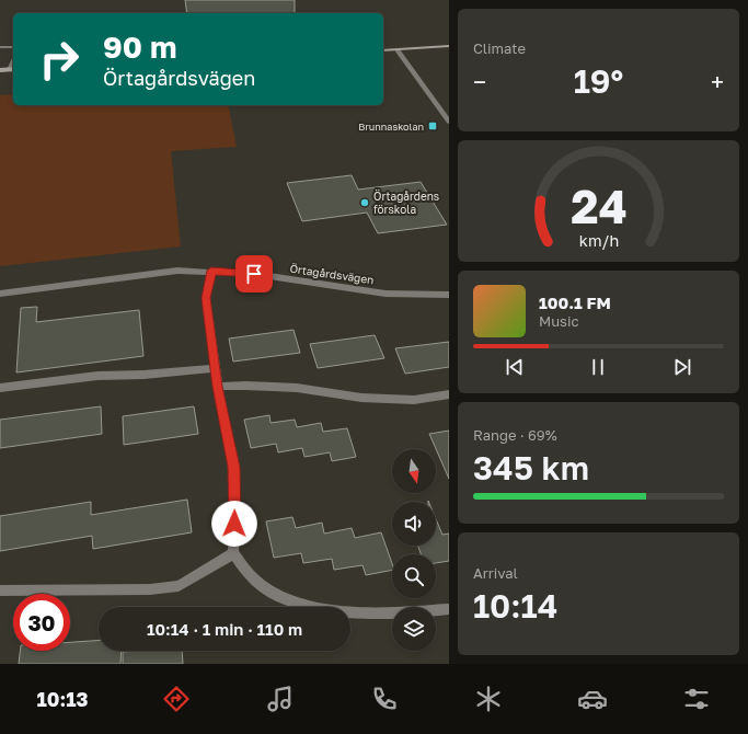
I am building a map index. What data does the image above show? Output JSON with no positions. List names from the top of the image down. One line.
{"streets":{"street":["Örtagårdsvägen"]},"places":{"transit":["Brunnaskolan"],"other":["Örtagårdens förskola"]},"north":"bottom","page":{"tile":["Climate",["Range · 69%","345 km"],["Arrival","10:14"]],"turn":["90 m","Örtagårdsvägen"],"heat":["−","19°","+"],"song":["100.1 FM","Music"],"limit":"30","trip":"10:14 · 1 min · 110 m","tabs":"10:13","gauge":["24","km/h"]}}
